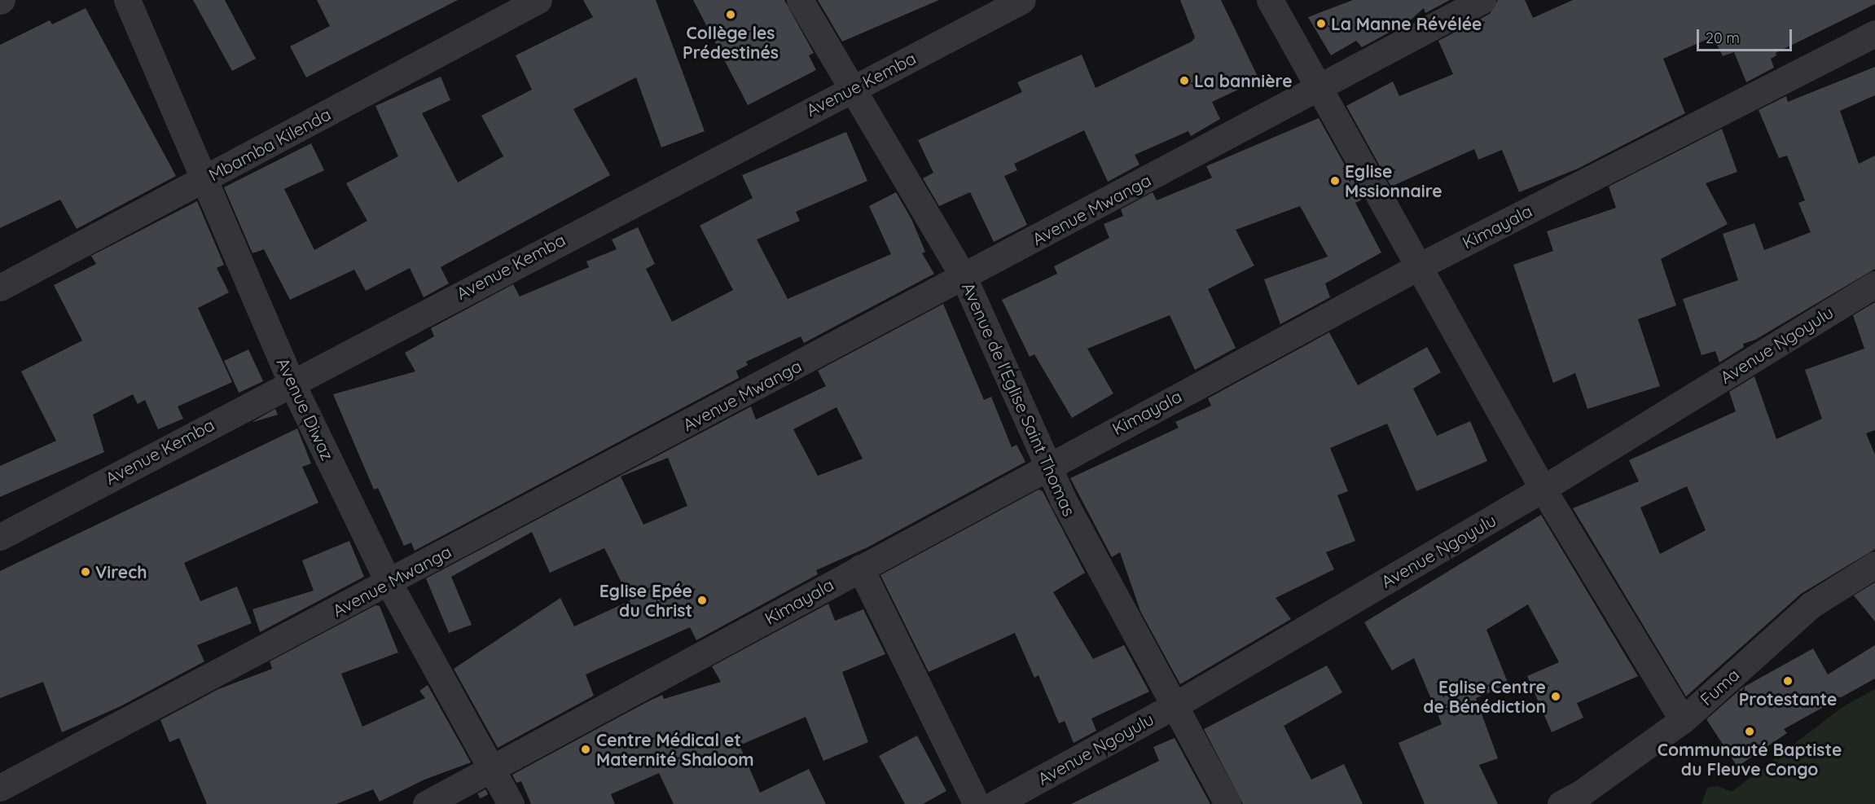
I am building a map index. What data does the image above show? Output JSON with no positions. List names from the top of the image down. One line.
{"streets":{"street":["Avenue Kemba","Mbamba Kilenda","Avenue Mwanga","Kimayala","Avenue Ngoyulu","Avenue de l'Eglise Saint Thomas","Avenue Diwaz","Fuma"]},"crossings":[["Avenue Kemba","Avenue de l'Eglise Saint Thomas"],["Avenue Kemba","Avenue Diwaz"],["Mbamba Kilenda","Avenue Diwaz"],["Avenue Mwanga","Avenue de l'Eglise Saint Thomas"],["Avenue Mwanga","Avenue Diwaz"],["Kimayala","Avenue de l'Eglise Saint Thomas"],["Kimayala","Avenue Diwaz"],["Avenue Ngoyulu","Avenue de l'Eglise Saint Thomas"]],"places":["Collège les Prédestinés","La Manne Révélée","La bannière","Eglise Mssionnaire","Virech","Eglise Epée du Christ","Protestante","Eglise Centre de Bénédiction","Communauté Baptiste du Fleuve Congo","Centre Médical et Maternité Shaloom"],"scale_bar":"20 m"}
